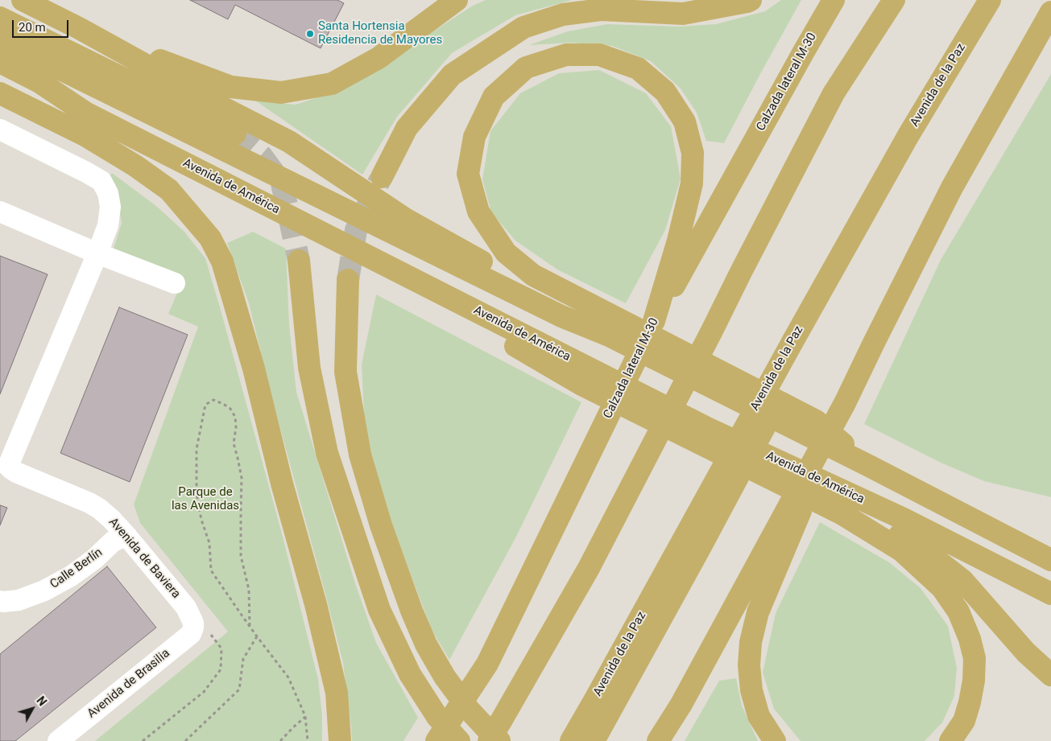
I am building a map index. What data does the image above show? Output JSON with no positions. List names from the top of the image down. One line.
{"streets":{"highway":["Calzada lateral M-30","Avenida de la Paz","Avenida de América"],"street":["Avenida de Baviera","Calle Berlín","Avenida de Brasilia"]},"crossings":[["Avenida de Baviera","Calle Berlín"],["Avenida de Baviera","Avenida de Brasilia"]],"parks":["Parque de las Avenidas"],"places":["Santa Hortensia Residencia de Mayores"],"scale_bar":"20 m","north":"top right"}
